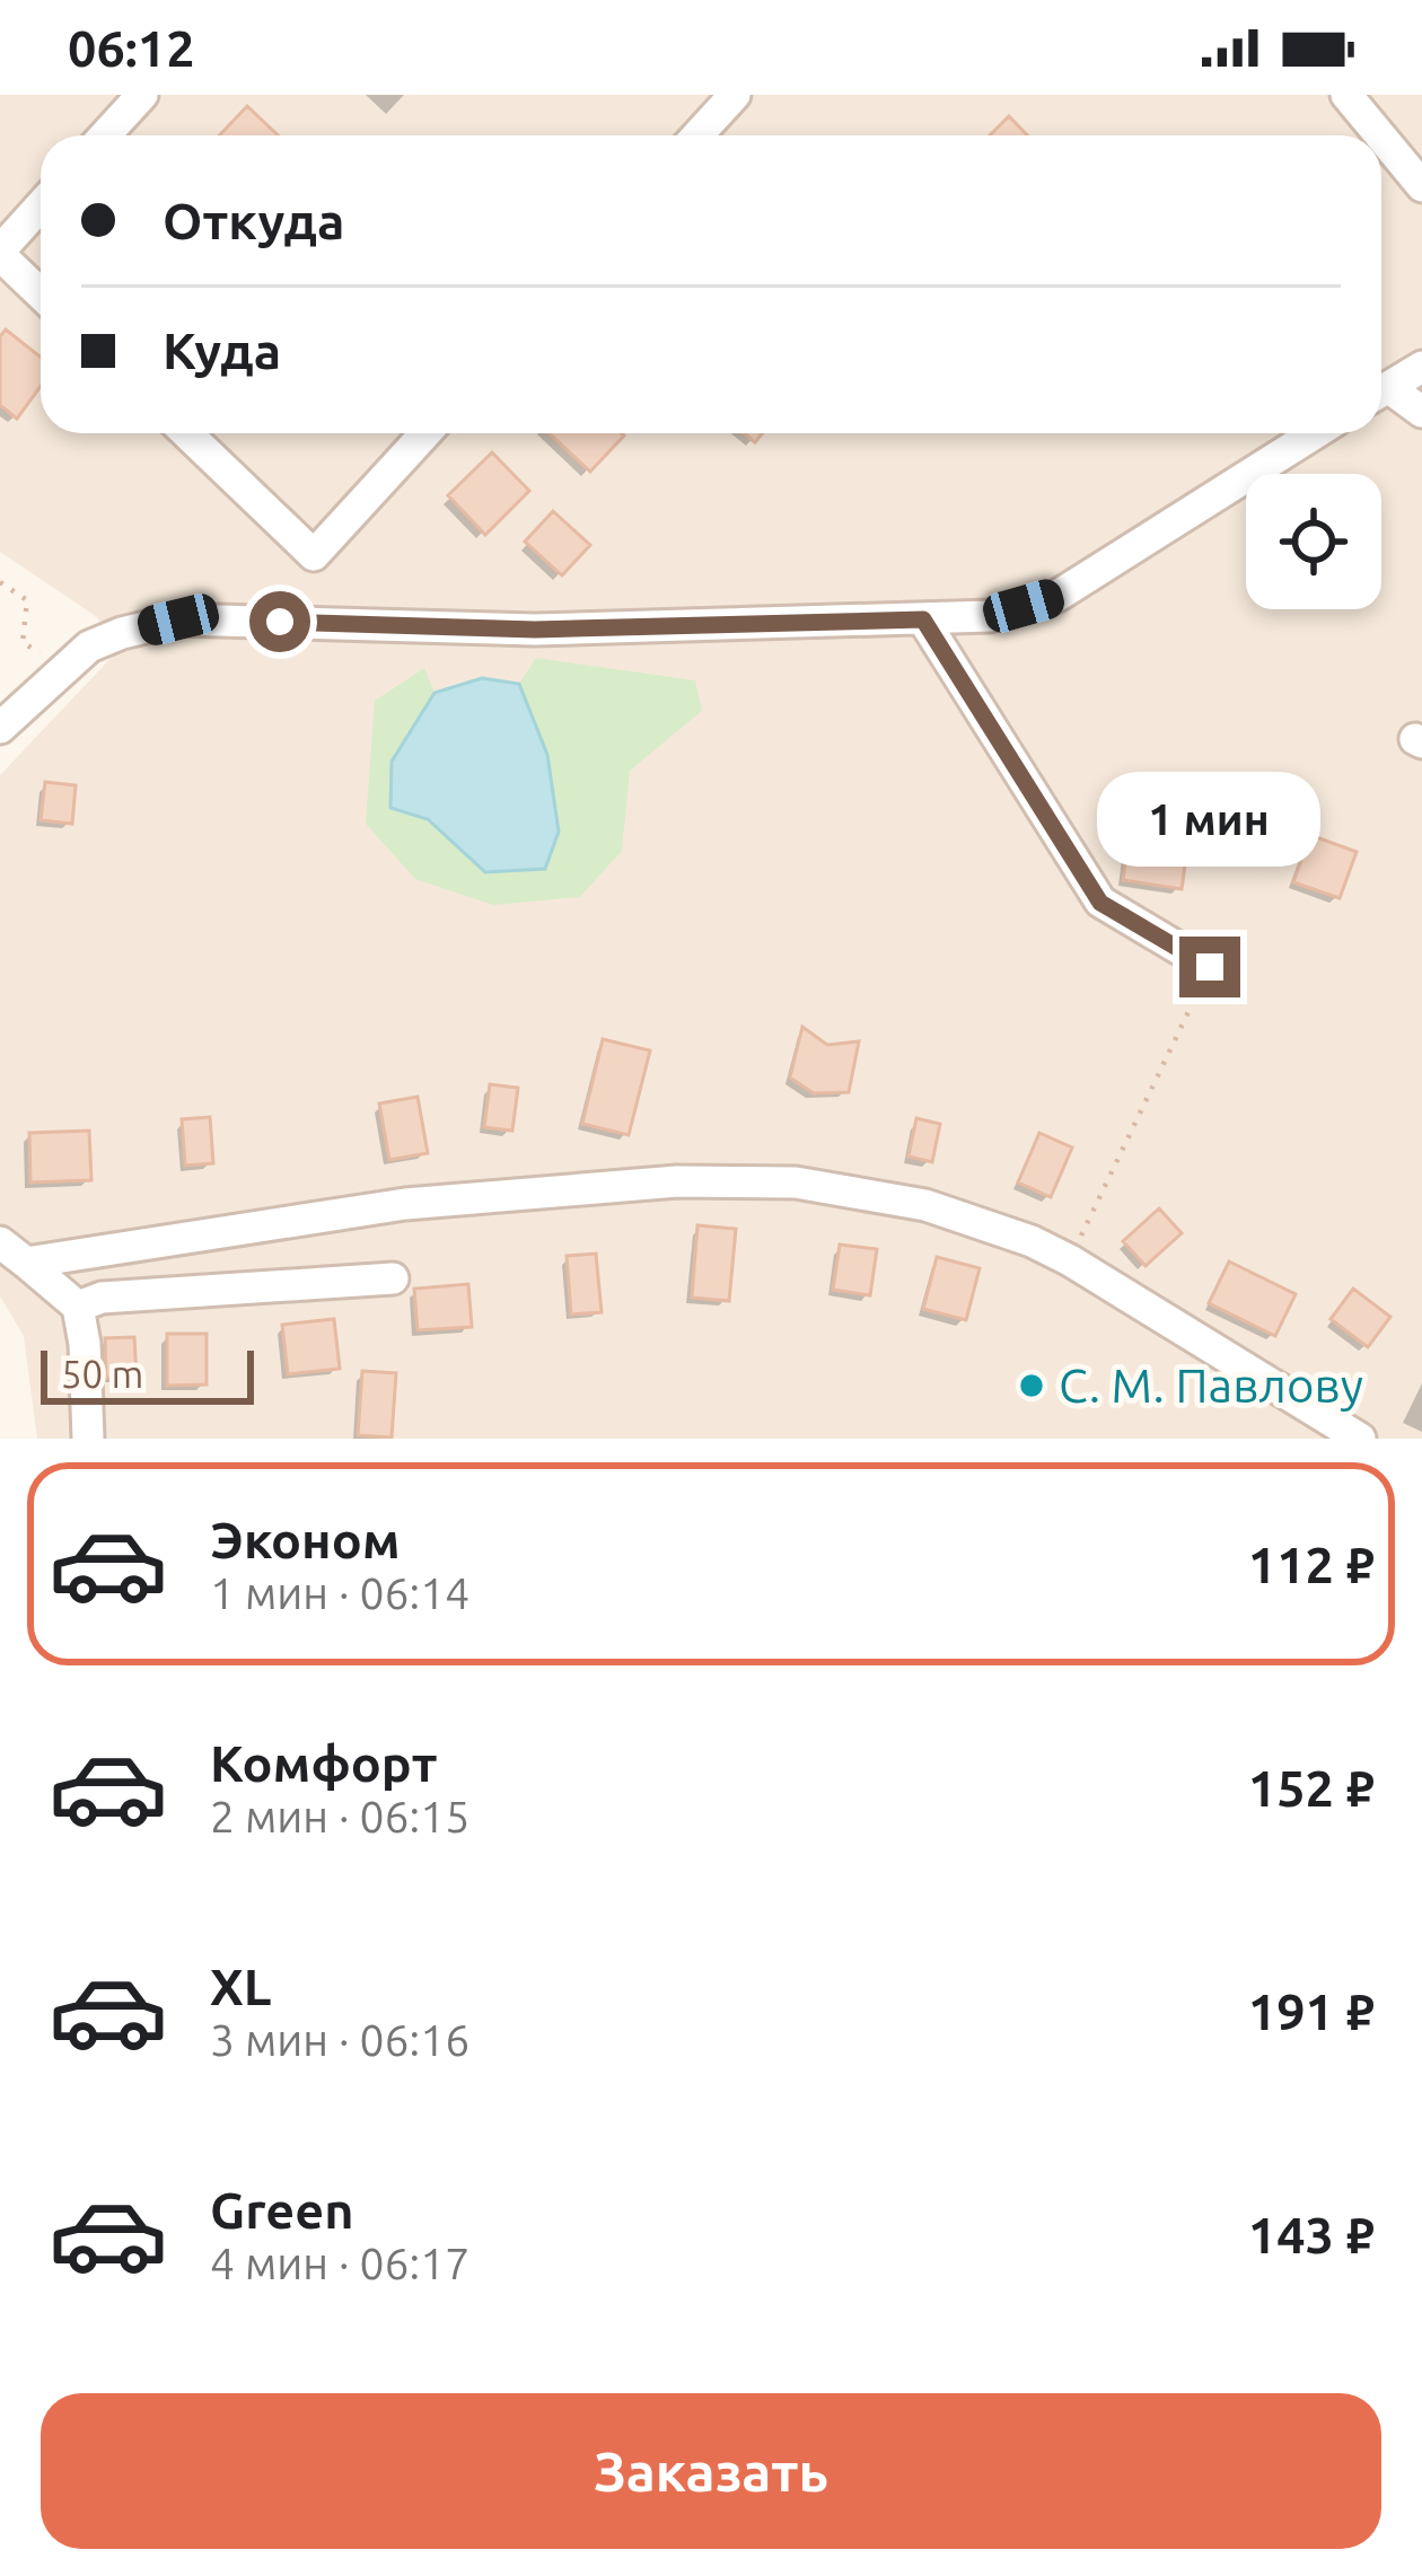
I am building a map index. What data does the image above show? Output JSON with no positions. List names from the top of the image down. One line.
{"places":["С. М. Павлову"],"scale_bar":"50 m","page":{"status":"06:12","banner":["Откуда","Куда"],"bubble":"1 мин","scale":"50 m","list":[{"name":"Эконом","note":"1 мин · 06:14","value":"112 ₽"},{"name":"Комфорт","note":"2 мин · 06:15","value":"152 ₽"},{"name":"XL","note":"3 мин · 06:16","value":"191 ₽"},{"name":"Green","note":"4 мин · 06:17","value":"143 ₽"}],"buttons":"Заказать"}}
